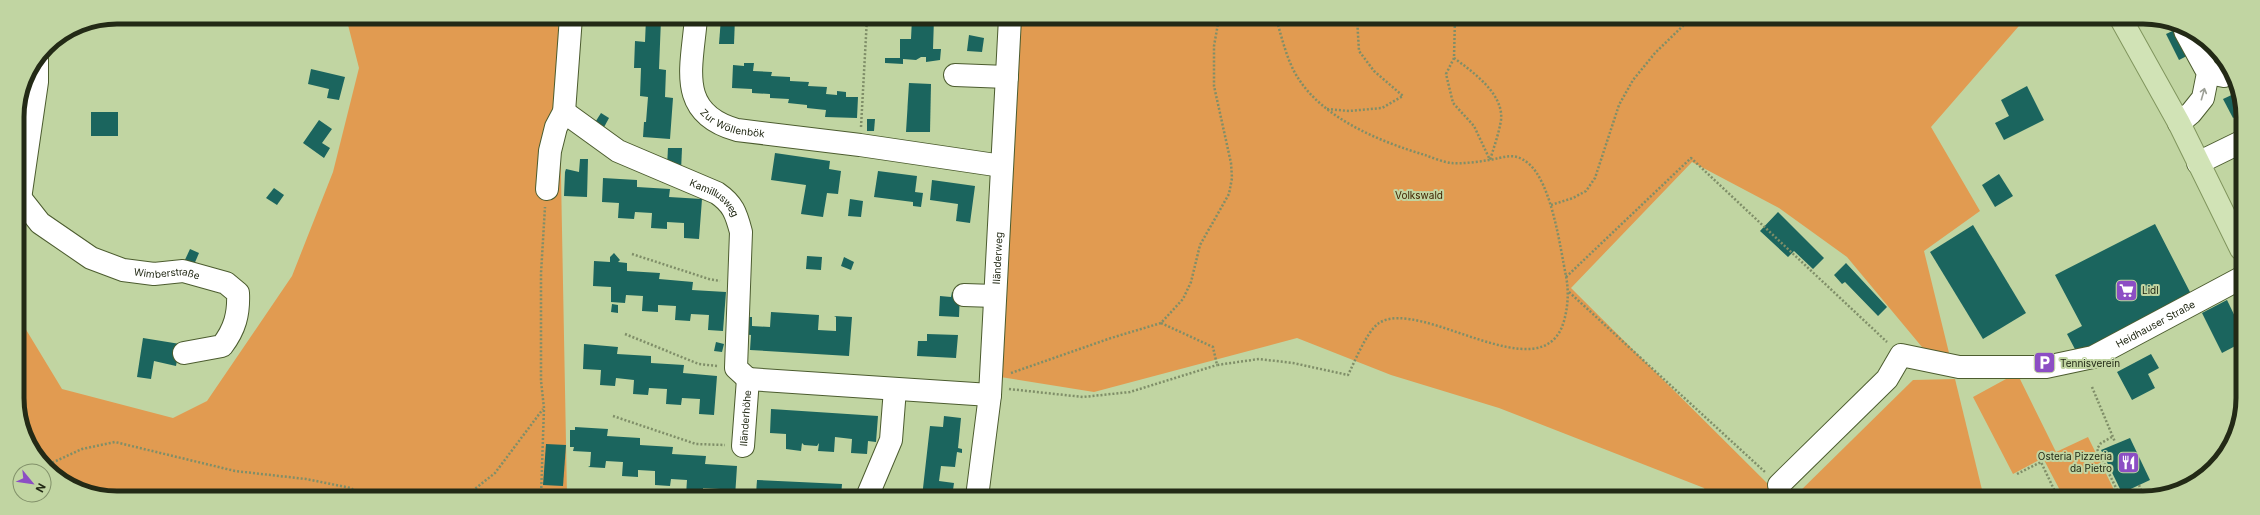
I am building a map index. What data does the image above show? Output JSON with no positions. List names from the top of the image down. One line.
{"streets":{"street":["Zur Wöllenbök","Kamillusweg","Iländerweg","Wimberstraße","Heidhauser Straße","Iländerhöhe"]},"crossings":[["Zur Wöllenbök","Iländerweg"],["Kamillusweg","Iländerhöhe"],["Iländerweg","Iländerhöhe"]],"parks":["Volkswald"],"places":{"supermarket":["Lidl"],"parking":["Tennisverein"],"restaurant":["Osteria Pizzeria da Pietro"]},"north":"bottom right"}
